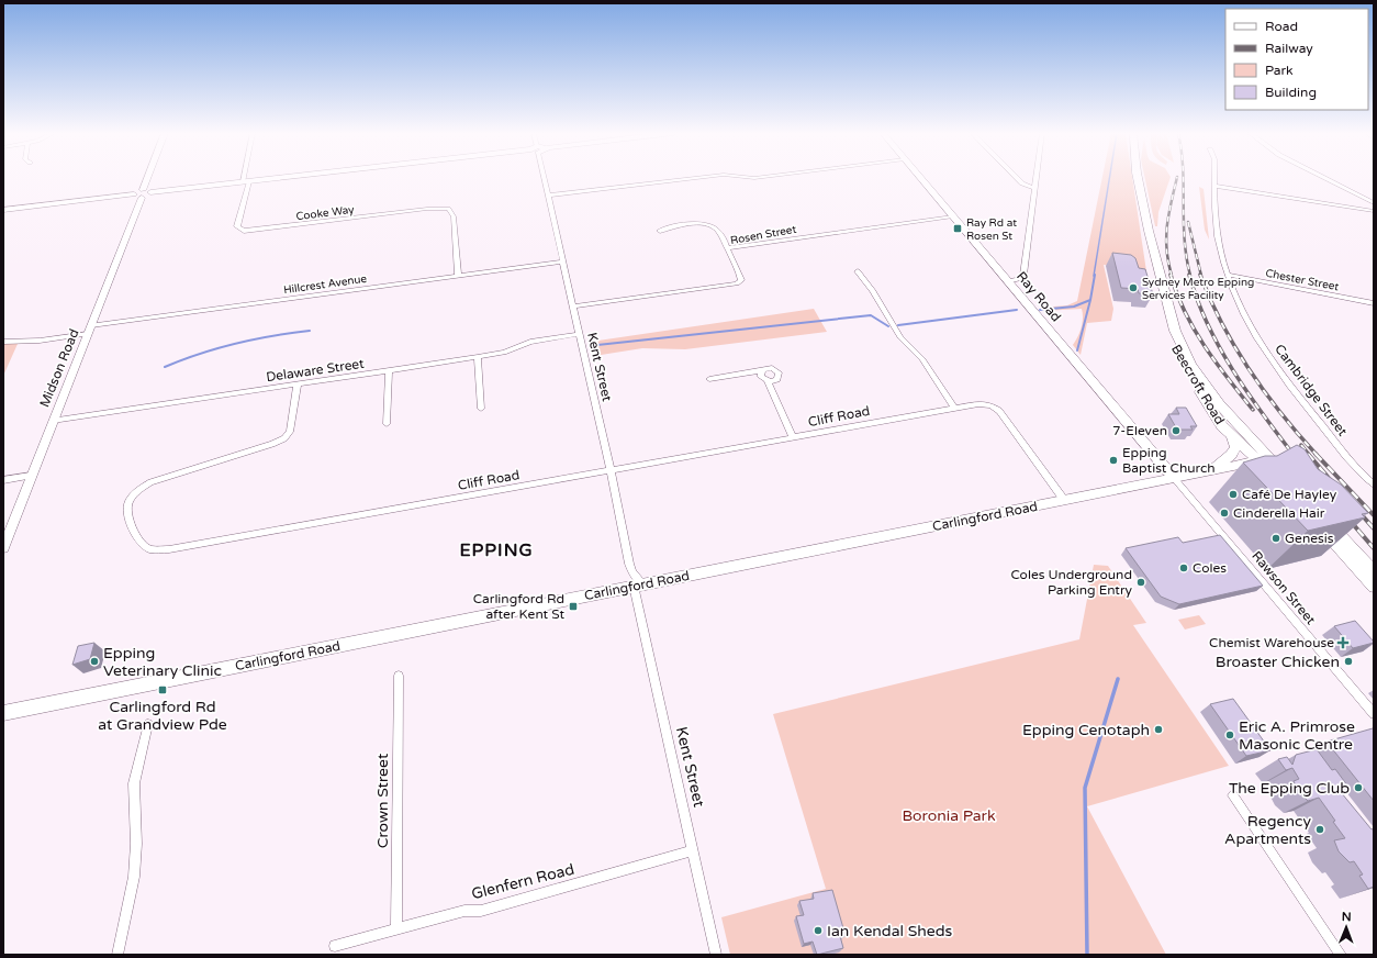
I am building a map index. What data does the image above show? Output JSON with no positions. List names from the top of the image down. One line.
{"streets":{"main road":["Beecroft Road","Carlingford Road"],"street":["Cooke Way","Rosen Street","Chester Street","Hillcrest Avenue","Ray Road","Kent Street","Midson Road","Delaware Street","Cambridge Street","Cliff Road","Rawson Street","Crown Street","Glenfern Road"]},"crossings":[["Cooke Way","Hillcrest Avenue"],["Rosen Street","Ray Road"],["Rosen Street","Kent Street"],["Chester Street","Cambridge Street"],["Hillcrest Avenue","Kent Street"],["Hillcrest Avenue","Midson Road"],["Ray Road","Carlingford Road"],["Ray Road","Rawson Street"],["Kent Street","Delaware Street"],["Kent Street","Cliff Road"],["Kent Street","Carlingford Road"],["Kent Street","Glenfern Road"],["Midson Road","Delaware Street"],["Delaware Street","Cliff Road"],["Beecroft Road","Carlingford Road"],["Cliff Road","Carlingford Road"],["Carlingford Road","Rawson Street"],["Crown Street","Glenfern Road"]],"districts":["EPPING"],"parks":["Boronia Park"],"places":{"transit":["Ray Rd at Rosen St","Carlingford Rd after Kent St","Carlingford Rd at Grandview Pde"],"other":["Sydney Metro Epping Services Facility","7-Eleven","Epping Baptist Church","Café De Hayley","Cinderella Hair","Genesis","Coles","Coles Underground Parking Entry","Epping Veterinary Clinic","Broaster Chicken","Epping Cenotaph","Eric A. Primrose Masonic Centre","The Epping Club","Regency Apartments","Ian Kendal Sheds"],"health":["Chemist Warehouse"]},"legend":["Road","Railway","Park","Building"],"north":"top"}
